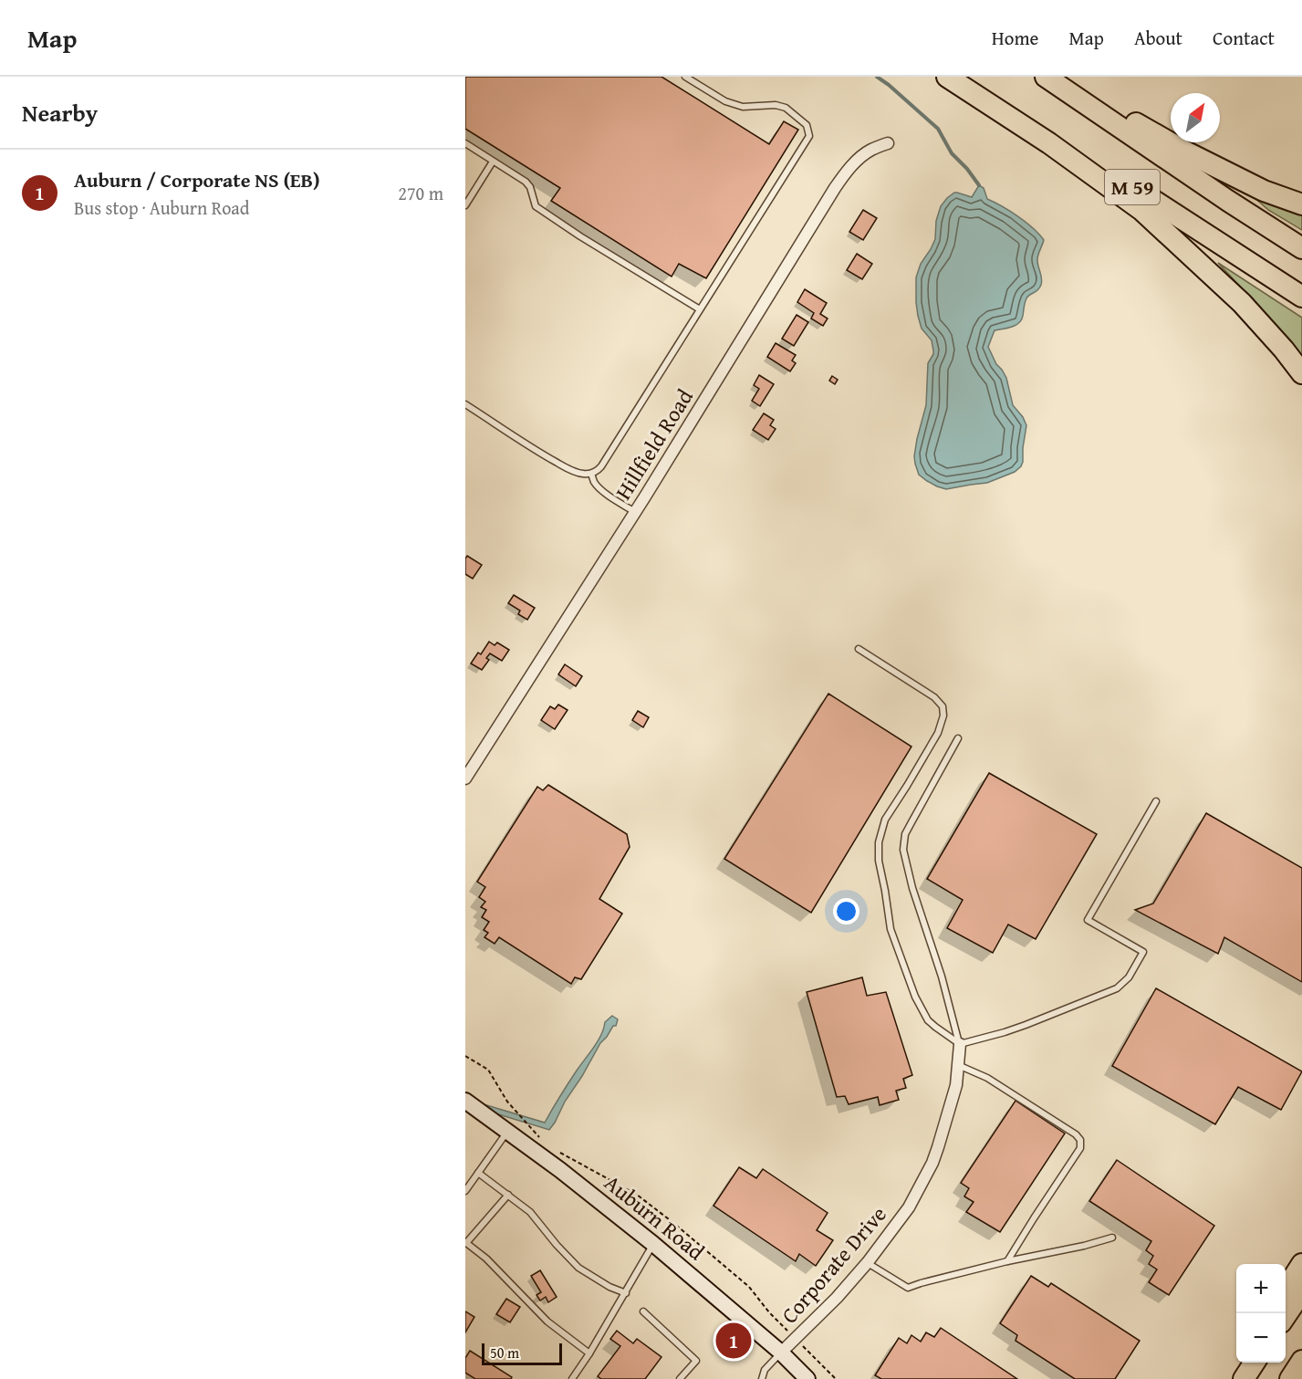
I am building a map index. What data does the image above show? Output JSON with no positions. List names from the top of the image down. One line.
{"streets":{"highway":["M 59"],"main road":["Auburn Road"],"street":["Hillfield Road","Corporate Drive"]},"crossings":[["Auburn Road","Corporate Drive"]],"scale_bar":"50 m","north":"top right","page":{"header":"Map","nav":["Home","Map","About","Contact"],"heading":"Nearby","list":[{"mark":"1","name":"Auburn / Corporate NS (EB)","note":"Bus stop · Auburn Road","value":"270 m"}],"map_buttons":["+","−"],"pins":"1","scale":"50 m"}}
